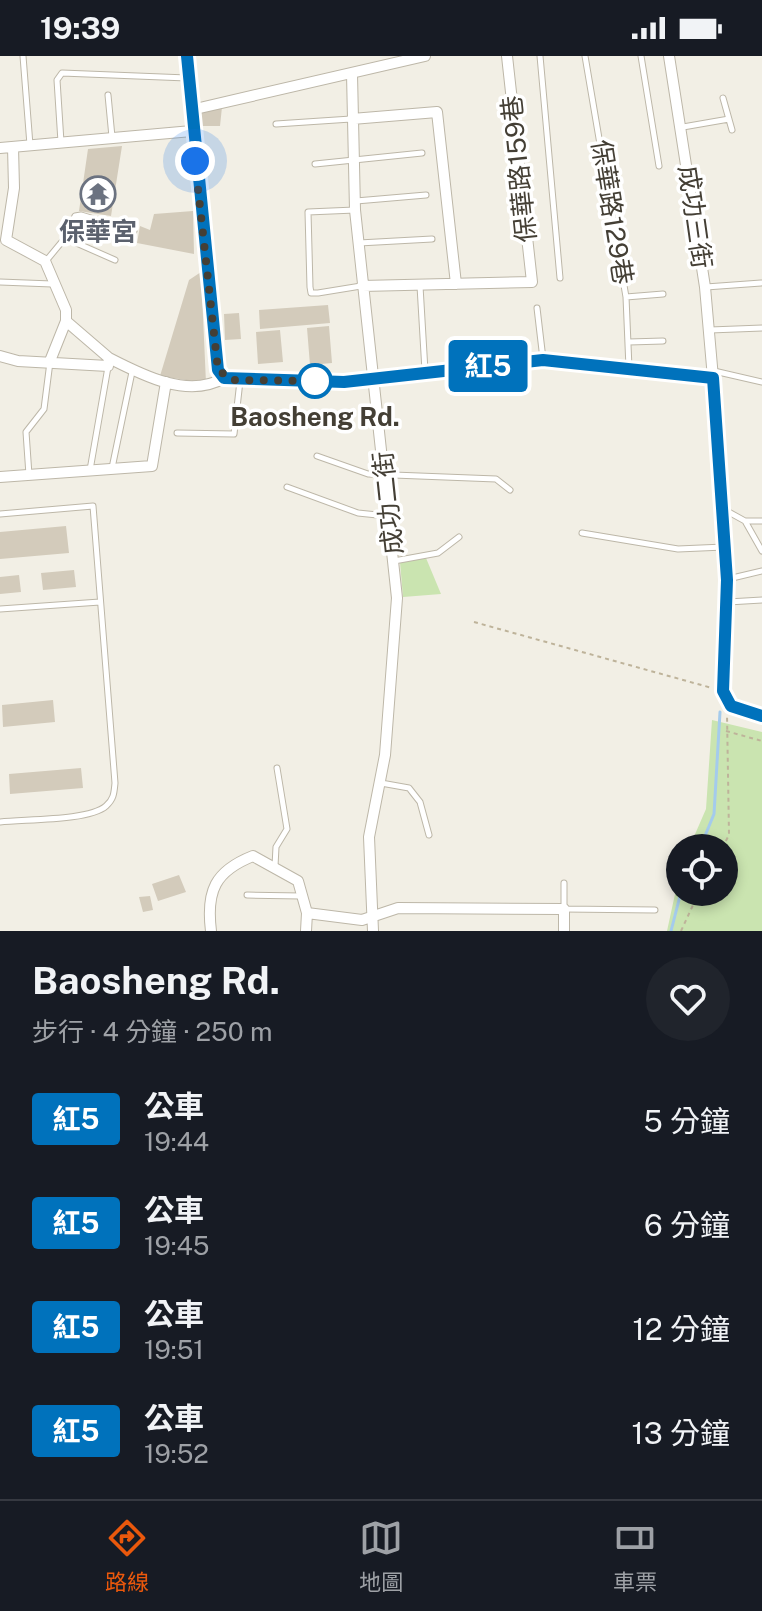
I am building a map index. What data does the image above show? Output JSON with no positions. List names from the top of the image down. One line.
{"streets":{"street":["保華路159巷","成功三街","成功二街"],"lane":["保華路129巷"]},"places":{"temple":["保華宮"],"other":["Baosheng Rd."]},"lines":["bus line 紅5"],"page":{"status":"19:39","on_map":"紅5","heading":["Baosheng Rd.","步行 · 4 分鐘 · 250 m"],"list":[{"mark":"紅5","name":"公車","note":"19:44","value":"5 分鐘"},{"mark":"紅5","name":"公車","note":"19:45","value":"6 分鐘"},{"mark":"紅5","name":"公車","note":"19:51","value":"12 分鐘"},{"mark":"紅5","name":"公車","note":"19:52","value":"13 分鐘"}],"tabs":["路線","地圖","車票"]}}
